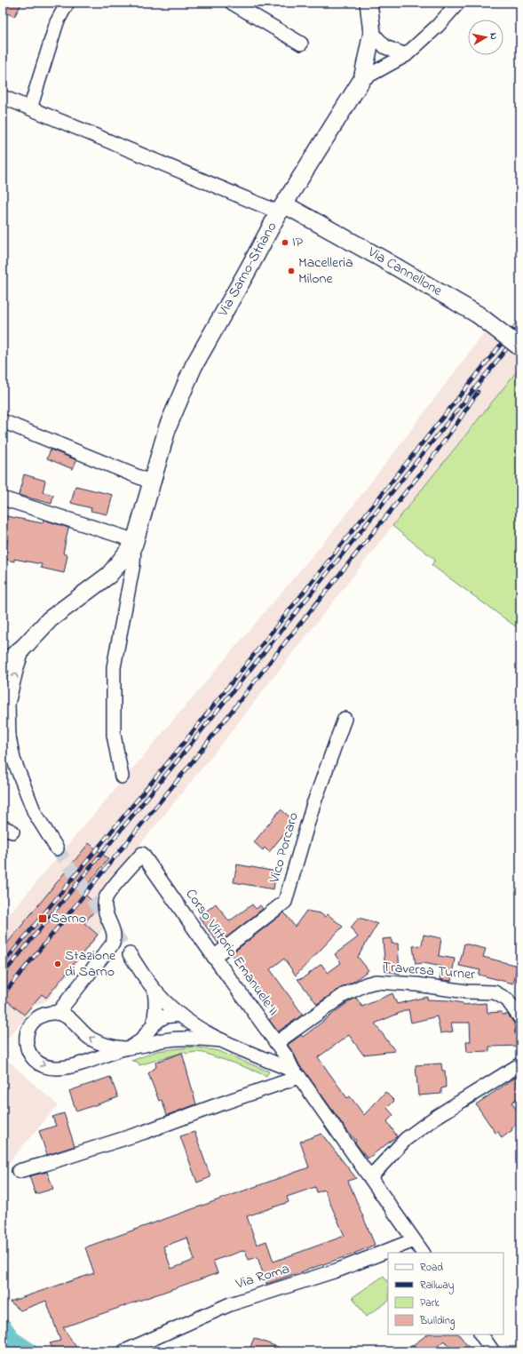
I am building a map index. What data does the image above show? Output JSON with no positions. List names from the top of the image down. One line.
{"streets":{"main road":["Via Sarno-Striano","Via Cannellone"],"street":["Vico Porcaro","Corso Vittorio Emanuele II","Traversa Turner","Via Roma"]},"crossings":[["Via Sarno-Striano","Via Cannellone"],["Vico Porcaro","Corso Vittorio Emanuele II"],["Corso Vittorio Emanuele II","Traversa Turner"],["Corso Vittorio Emanuele II","Via Roma"]],"places":{"other":["IP","Macelleria Milone","Stazione di Sarno"],"transit":["Sarno"]},"legend":["Road","Railway","Park","Building"],"north":"right"}
